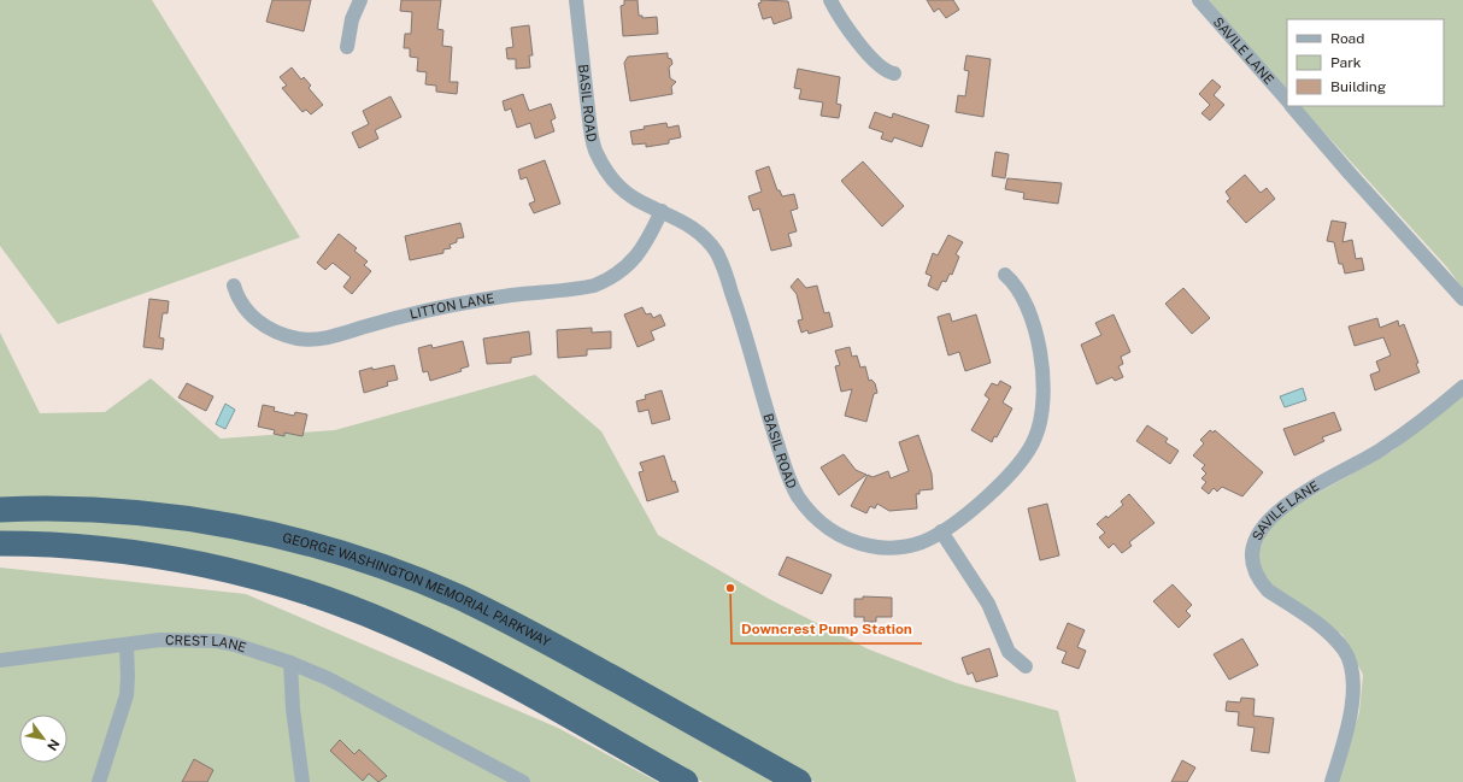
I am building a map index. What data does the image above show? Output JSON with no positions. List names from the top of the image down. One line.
{"streets":{"highway":["GEORGE WASHINGTON MEMORIAL PARKWAY"],"street":["SAVILE LANE","BASIL ROAD","LITTON LANE","CREST LANE"]},"crossings":[["BASIL ROAD","LITTON LANE"]],"places":["Downcrest Pump Station"],"legend":["Road","Park","Building"],"north":"bottom right"}
